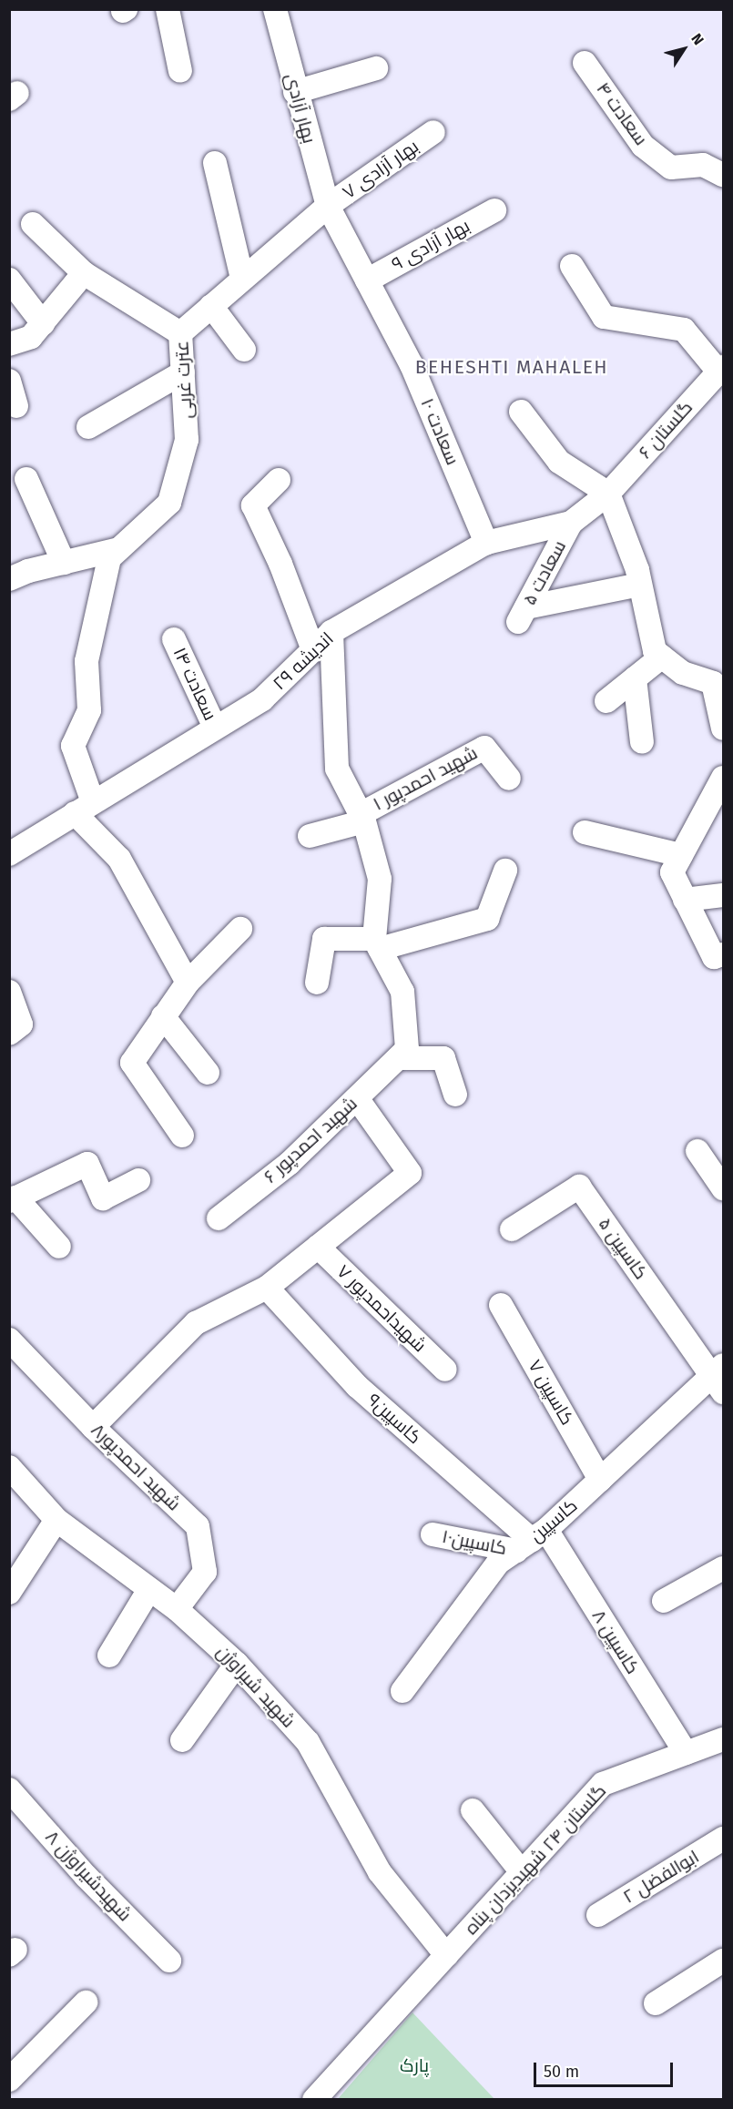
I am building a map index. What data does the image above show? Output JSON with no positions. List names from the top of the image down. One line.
{"streets":{"street":["بهار آزادی","سعادت ۴","بهار آزادی ۷","بهار آزادی ۹","عترت غربی","گلستان ۶","سعادت ۱۰","سعادت ۵","اندیشه ۲۹","سعادت ۱۴","شهید احمدپور ۱","شهید احمدپور ۶","کاسپین ۵","شهیداحمدپور ۷","کاسپین ۷","کاسپین۹","شهید احمدپور۸","کاسپین","کاسپین۱۰","کاسپین ۸","شهید شیراوژن","گلستان ۲۴ شهیدیزدان پناه","شهیدشیراوژن ۸","ابوالفضل ۲"]},"crossings":[["بهار آزادی","بهار آزادی ۷"],["بهار آزادی","عترت غربی"],["بهار آزادی","سعادت ۱۰"],["بهار آزادی ۷","عترت غربی"],["بهار آزادی ۷","سعادت ۱۰"],["بهار آزادی ۹","سعادت ۱۰"],["عترت غربی","سعادت ۱۰"],["گلستان ۶","اندیشه ۲۹"],["سعادت ۱۰","اندیشه ۲۹"],["سعادت ۵","اندیشه ۲۹"],["اندیشه ۲۹","سعادت ۱۴"],["کاسپین ۵","کاسپین"],["کاسپین ۷","کاسپین"],["کاسپین۹","کاسپین"],["کاسپین۹","کاسپین۱۰"],["کاسپین۹","کاسپین ۸"],["شهید احمدپور۸","شهید شیراوژن"],["کاسپین","کاسپین۱۰"],["کاسپین","کاسپین ۸"],["کاسپین۱۰","کاسپین ۸"],["کاسپین ۸","گلستان ۲۴ شهیدیزدان پناه"],["شهید شیراوژن","گلستان ۲۴ شهیدیزدان پناه"]],"districts":["BEHESHTI MAHALEH"],"parks":["پارک"],"scale_bar":"50 m","north":"top right"}
